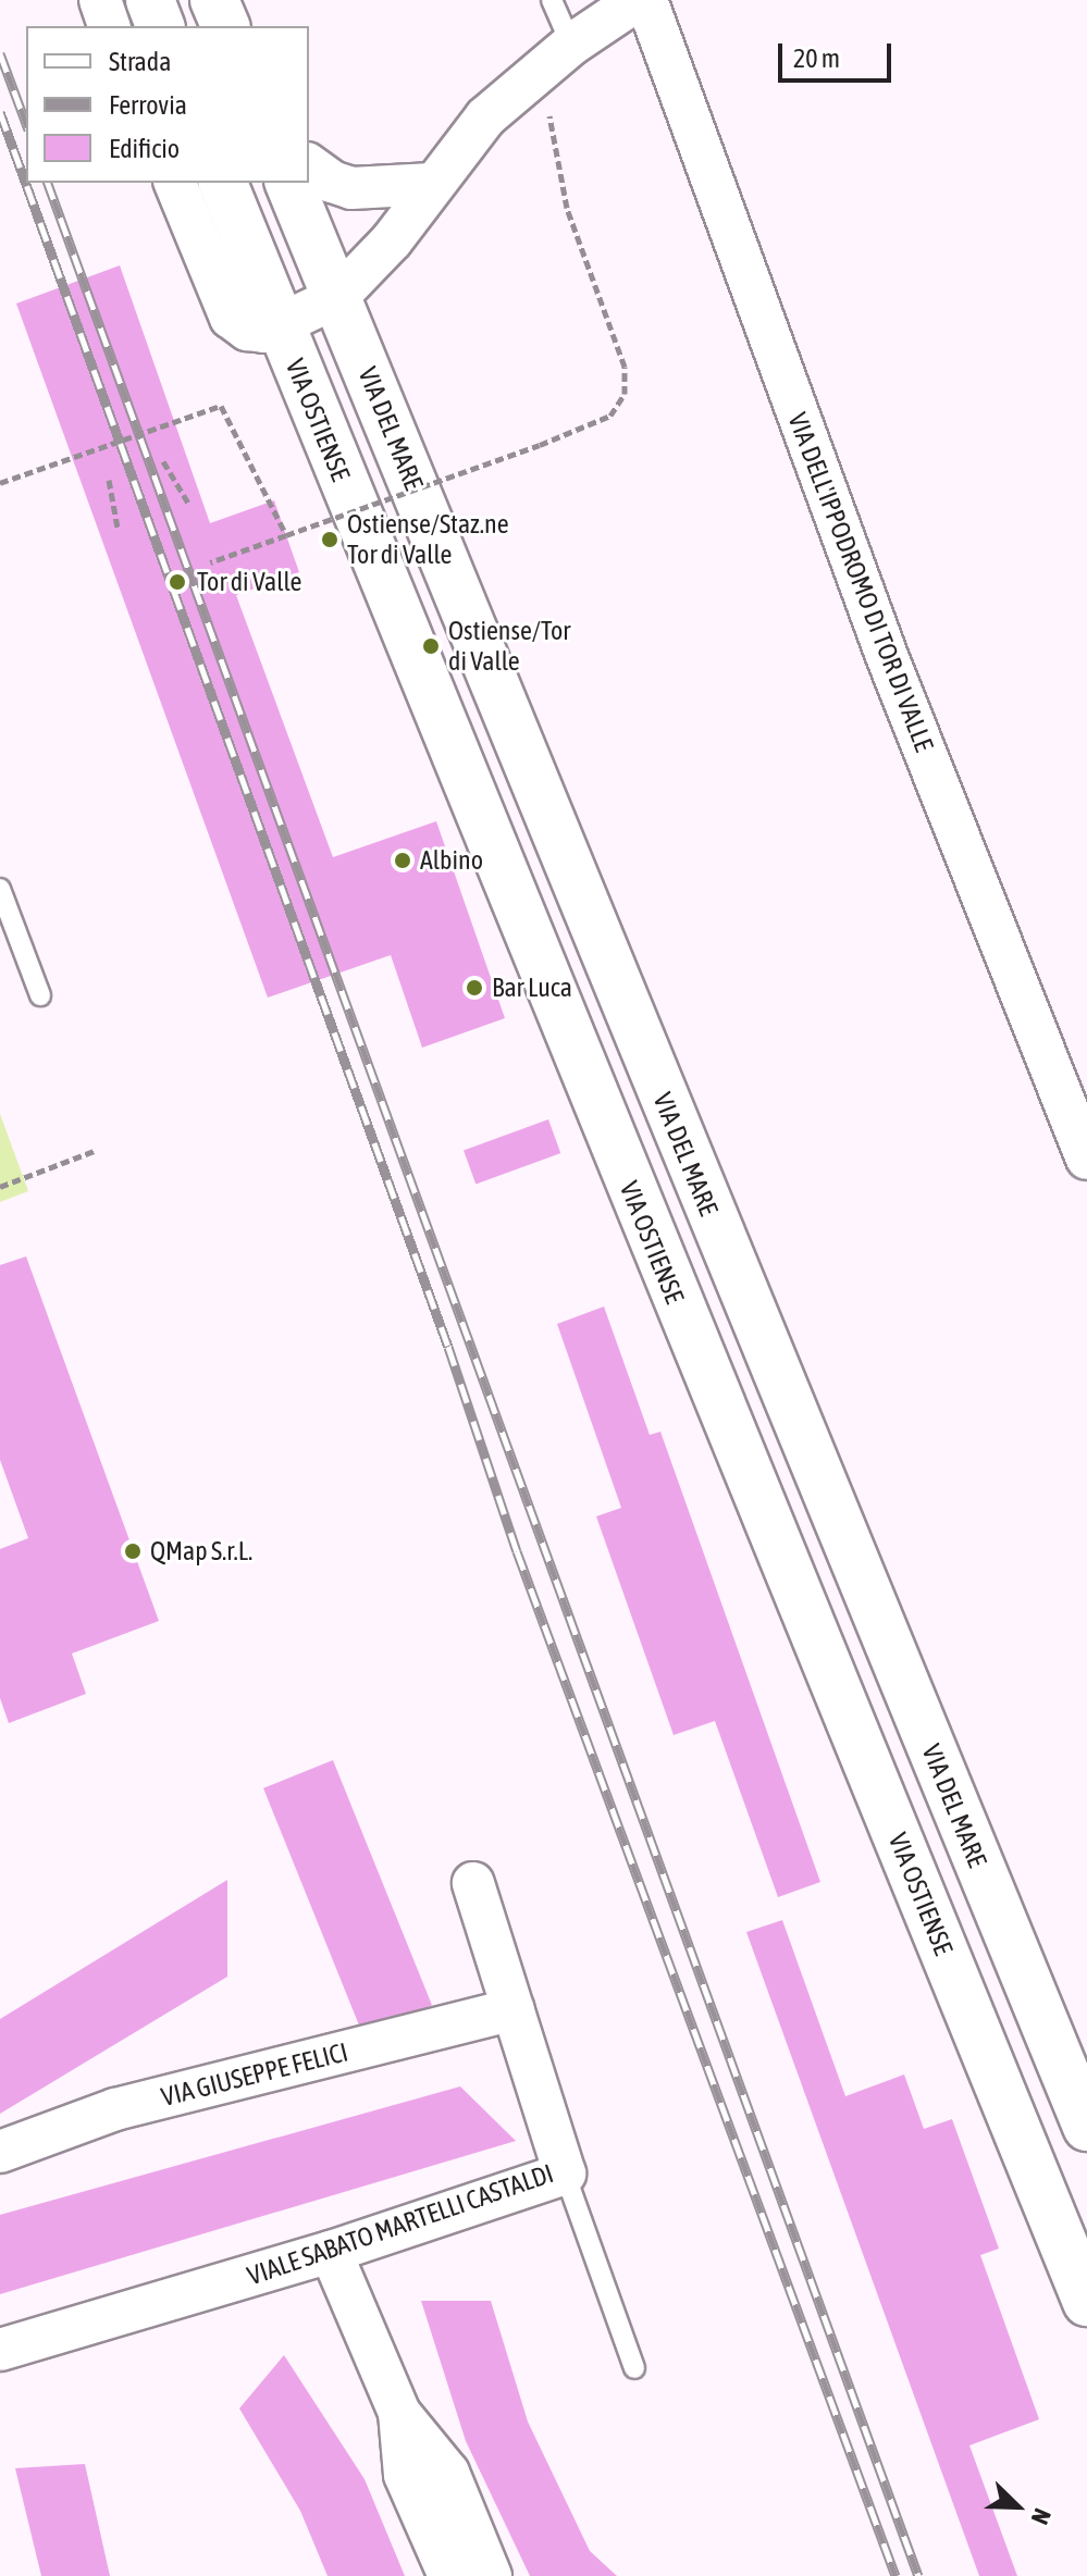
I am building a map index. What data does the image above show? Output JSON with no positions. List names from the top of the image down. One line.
{"streets":{"main road":["VIA OSTIENSE","VIA DEL MARE"],"street":["VIA DELL'IPPODROMO DI TOR DI VALLE","VIA GIUSEPPE FELICI","VIALE SABATO MARTELLI CASTALDI"]},"crossings":[["VIA GIUSEPPE FELICI","VIALE SABATO MARTELLI CASTALDI"]],"places":["Ostiense/Staz.ne Tor di Valle","Tor di Valle","Ostiense/Tor di Valle","Albino","Bar Luca","QMap S.r.L."],"legend":["Strada","Ferrovia","Edificio"],"scale_bar":"20 m","north":"bottom right"}
